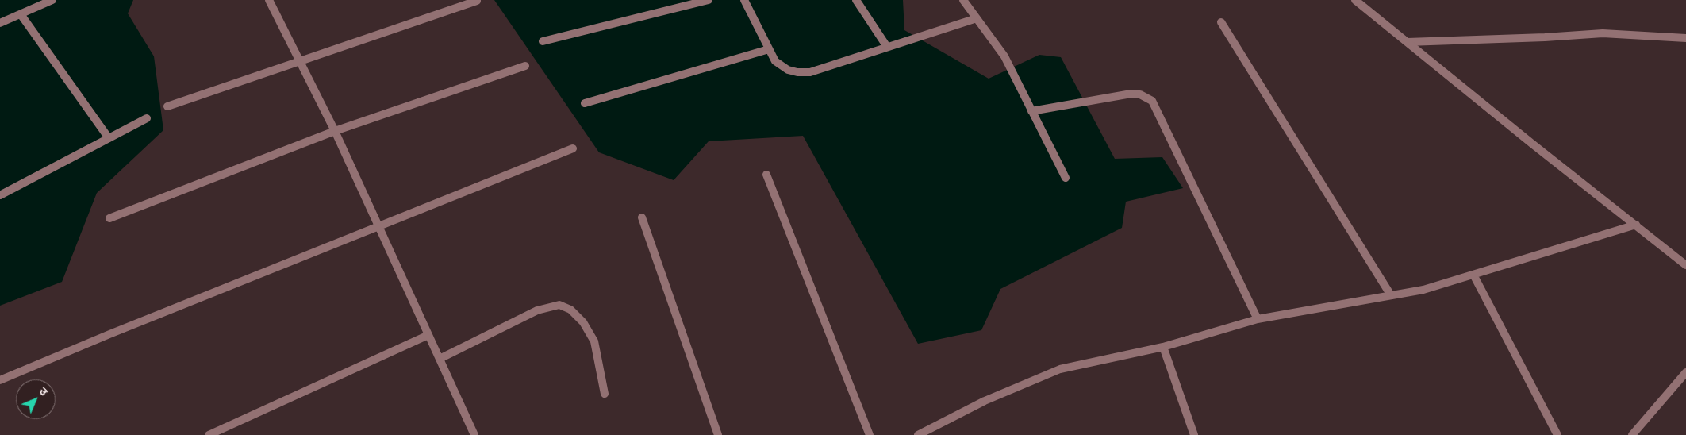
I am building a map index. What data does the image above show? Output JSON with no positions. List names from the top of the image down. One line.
{"north":"top right"}
